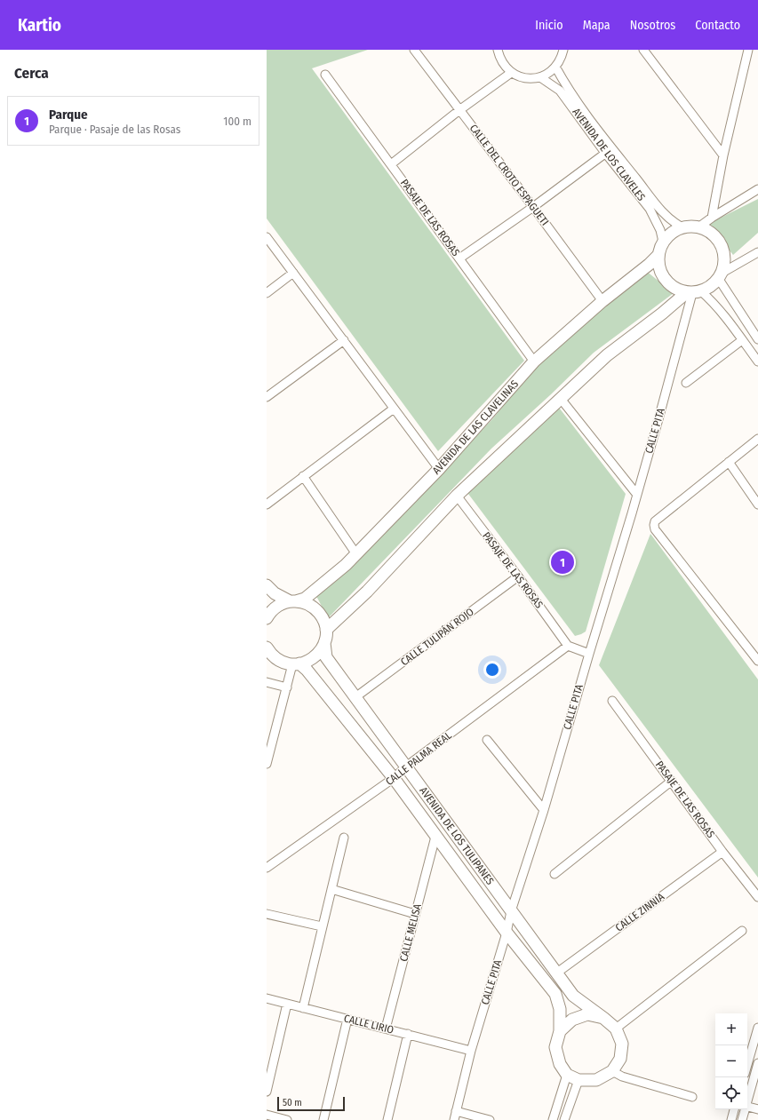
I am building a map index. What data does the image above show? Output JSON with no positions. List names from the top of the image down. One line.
{"streets":{"street":["AVENIDA DE LOS CLAVELES","CALLE DEL CROTO ESPAGUETI","PASAJE DE LAS ROSAS","AVENIDA DE LAS CLAVELINAS","CALLE PITA","CALLE TULIPÁN ROJO","CALLE PALMA REAL","AVENIDA DE LOS TULIPANES","CALLE ZINNIA","CALLE MELISA","CALLE LIRIO"]},"crossings":[["AVENIDA DE LOS CLAVELES","AVENIDA DE LAS CLAVELINAS"],["AVENIDA DE LOS CLAVELES","CALLE PITA"],["CALLE DEL CROTO ESPAGUETI","AVENIDA DE LAS CLAVELINAS"],["PASAJE DE LAS ROSAS","AVENIDA DE LAS CLAVELINAS"],["PASAJE DE LAS ROSAS","CALLE TULIPÁN ROJO"],["PASAJE DE LAS ROSAS","CALLE PALMA REAL"],["PASAJE DE LAS ROSAS","CALLE ZINNIA"],["AVENIDA DE LAS CLAVELINAS","CALLE PITA"],["CALLE PITA","AVENIDA DE LOS TULIPANES"],["CALLE PITA","CALLE LIRIO"],["CALLE TULIPÁN ROJO","AVENIDA DE LOS TULIPANES"],["CALLE PALMA REAL","AVENIDA DE LOS TULIPANES"],["AVENIDA DE LOS TULIPANES","CALLE ZINNIA"],["AVENIDA DE LOS TULIPANES","CALLE MELISA"],["CALLE MELISA","CALLE LIRIO"]],"scale_bar":"50 m","page":{"header":"Kartio","nav":["Inicio","Mapa","Nosotros","Contacto"],"heading":"Cerca","list":[{"mark":"1","name":"Parque","note":"Parque · Pasaje de las Rosas","value":"100 m"}],"pins":"1","map_buttons":["+","−"],"scale":"50 m"}}
